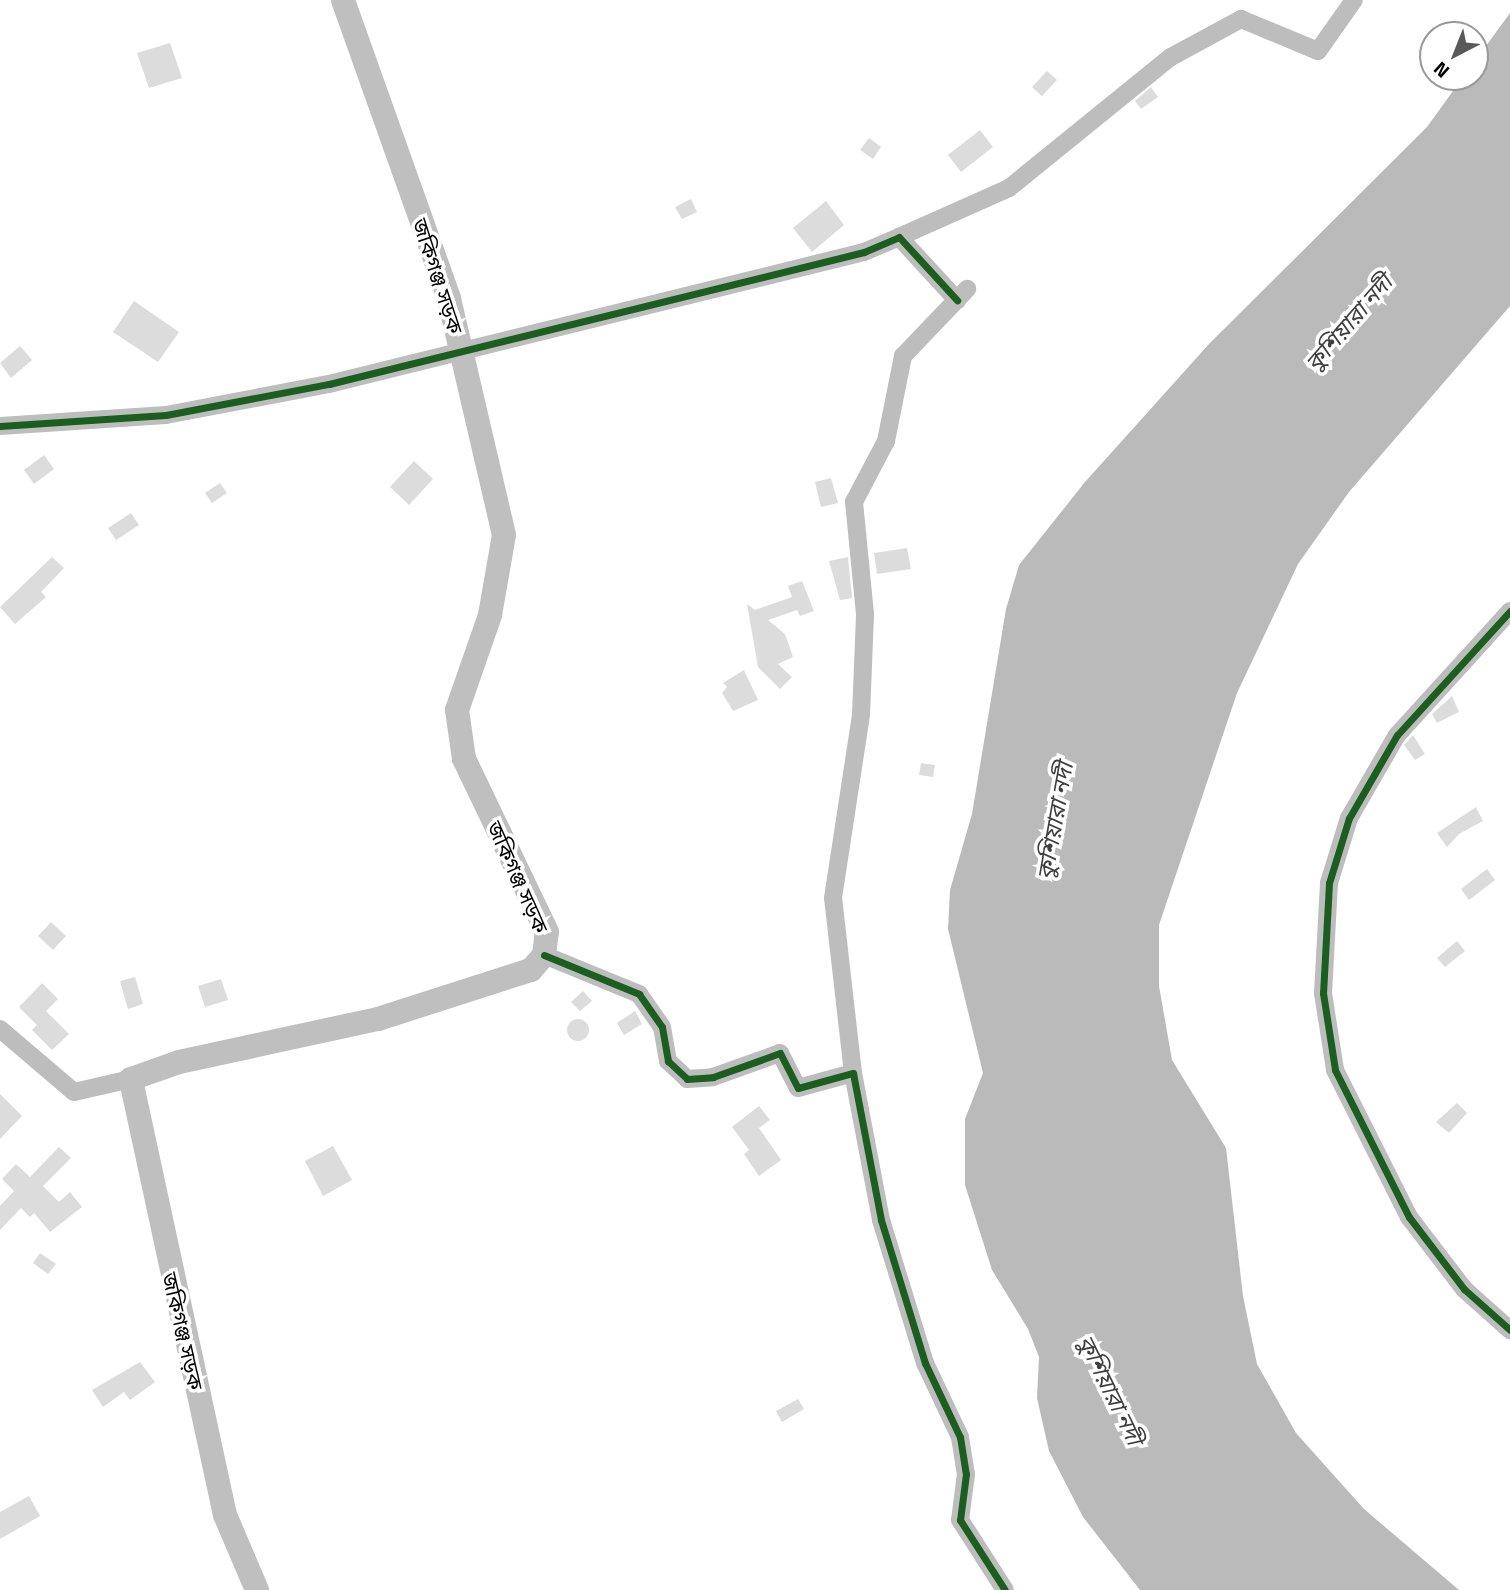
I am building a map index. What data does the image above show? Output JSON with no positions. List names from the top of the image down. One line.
{"streets":{"main road":["জকিগঞ্জ সড়ক"]},"water":["কুশিয়ারা নদী"],"north":"bottom left"}
